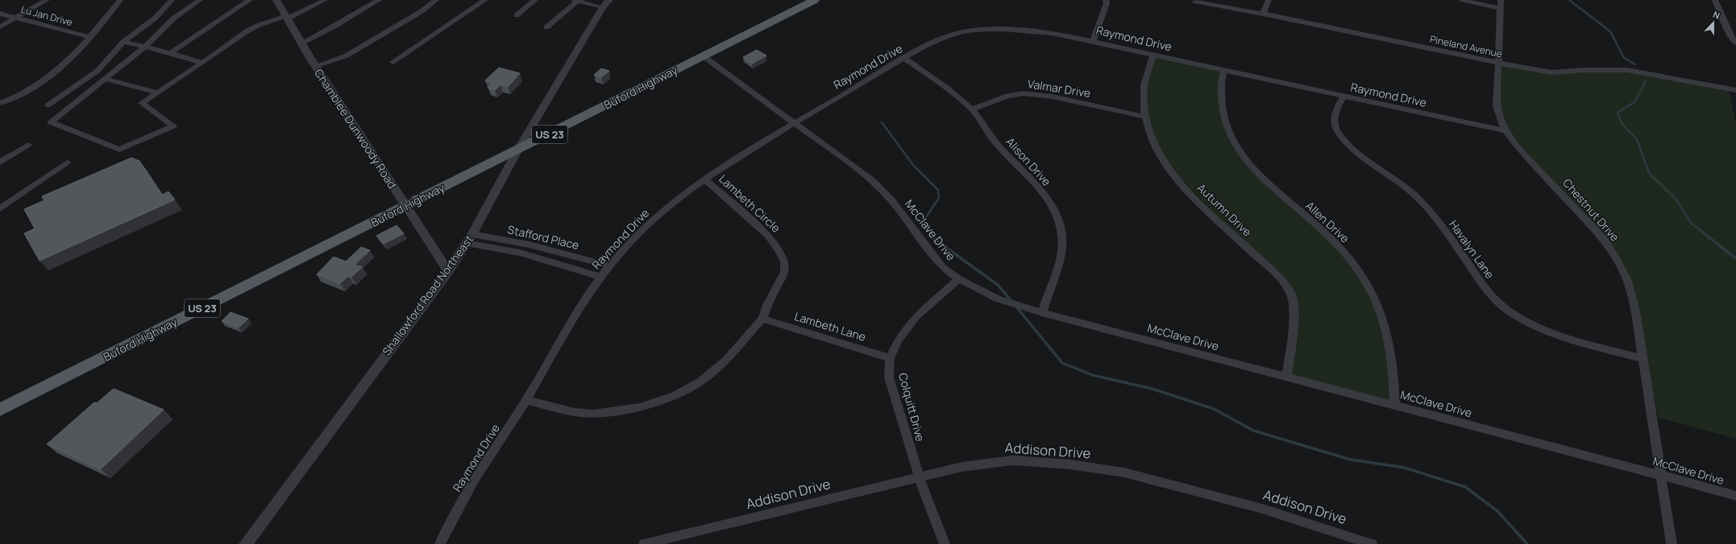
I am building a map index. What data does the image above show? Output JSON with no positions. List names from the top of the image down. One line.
{"streets":{"main road":["Buford Highway","US 23"],"street":["Lu Jan Drive","Raymond Drive","Pineland Avenue","Valmar Drive","Chamblee Dunwoody Road","Alison Drive","Lambeth Circle","Autumn Drive","Chestnut Drive","Allen Drive","McClave Drive","Stafford Place","Havalyn Lane","Shallowford Road Northeast","Lambeth Lane","Colquitt Drive","Addison Drive"]},"crossings":[["Raymond Drive","Alison Drive"],["Raymond Drive","Lambeth Circle"],["Raymond Drive","Autumn Drive"],["Raymond Drive","Chestnut Drive"],["Raymond Drive","Allen Drive"],["Raymond Drive","McClave Drive"],["Raymond Drive","Stafford Place"],["Raymond Drive","Havalyn Lane"],["Pineland Avenue","Chestnut Drive"],["Buford Highway","Chamblee Dunwoody Road"],["Buford Highway","McClave Drive"],["Buford Highway","Shallowford Road Northeast"],["Valmar Drive","Alison Drive"],["Valmar Drive","Autumn Drive"],["Chamblee Dunwoody Road","Shallowford Road Northeast"],["Alison Drive","McClave Drive"],["Lambeth Circle","Lambeth Lane"],["Autumn Drive","McClave Drive"],["Chestnut Drive","McClave Drive"],["Chestnut Drive","Havalyn Lane"],["Allen Drive","McClave Drive"],["McClave Drive","Colquitt Drive"],["Stafford Place","Shallowford Road Northeast"],["Lambeth Lane","Colquitt Drive"],["Colquitt Drive","Addison Drive"]],"north":"top"}
